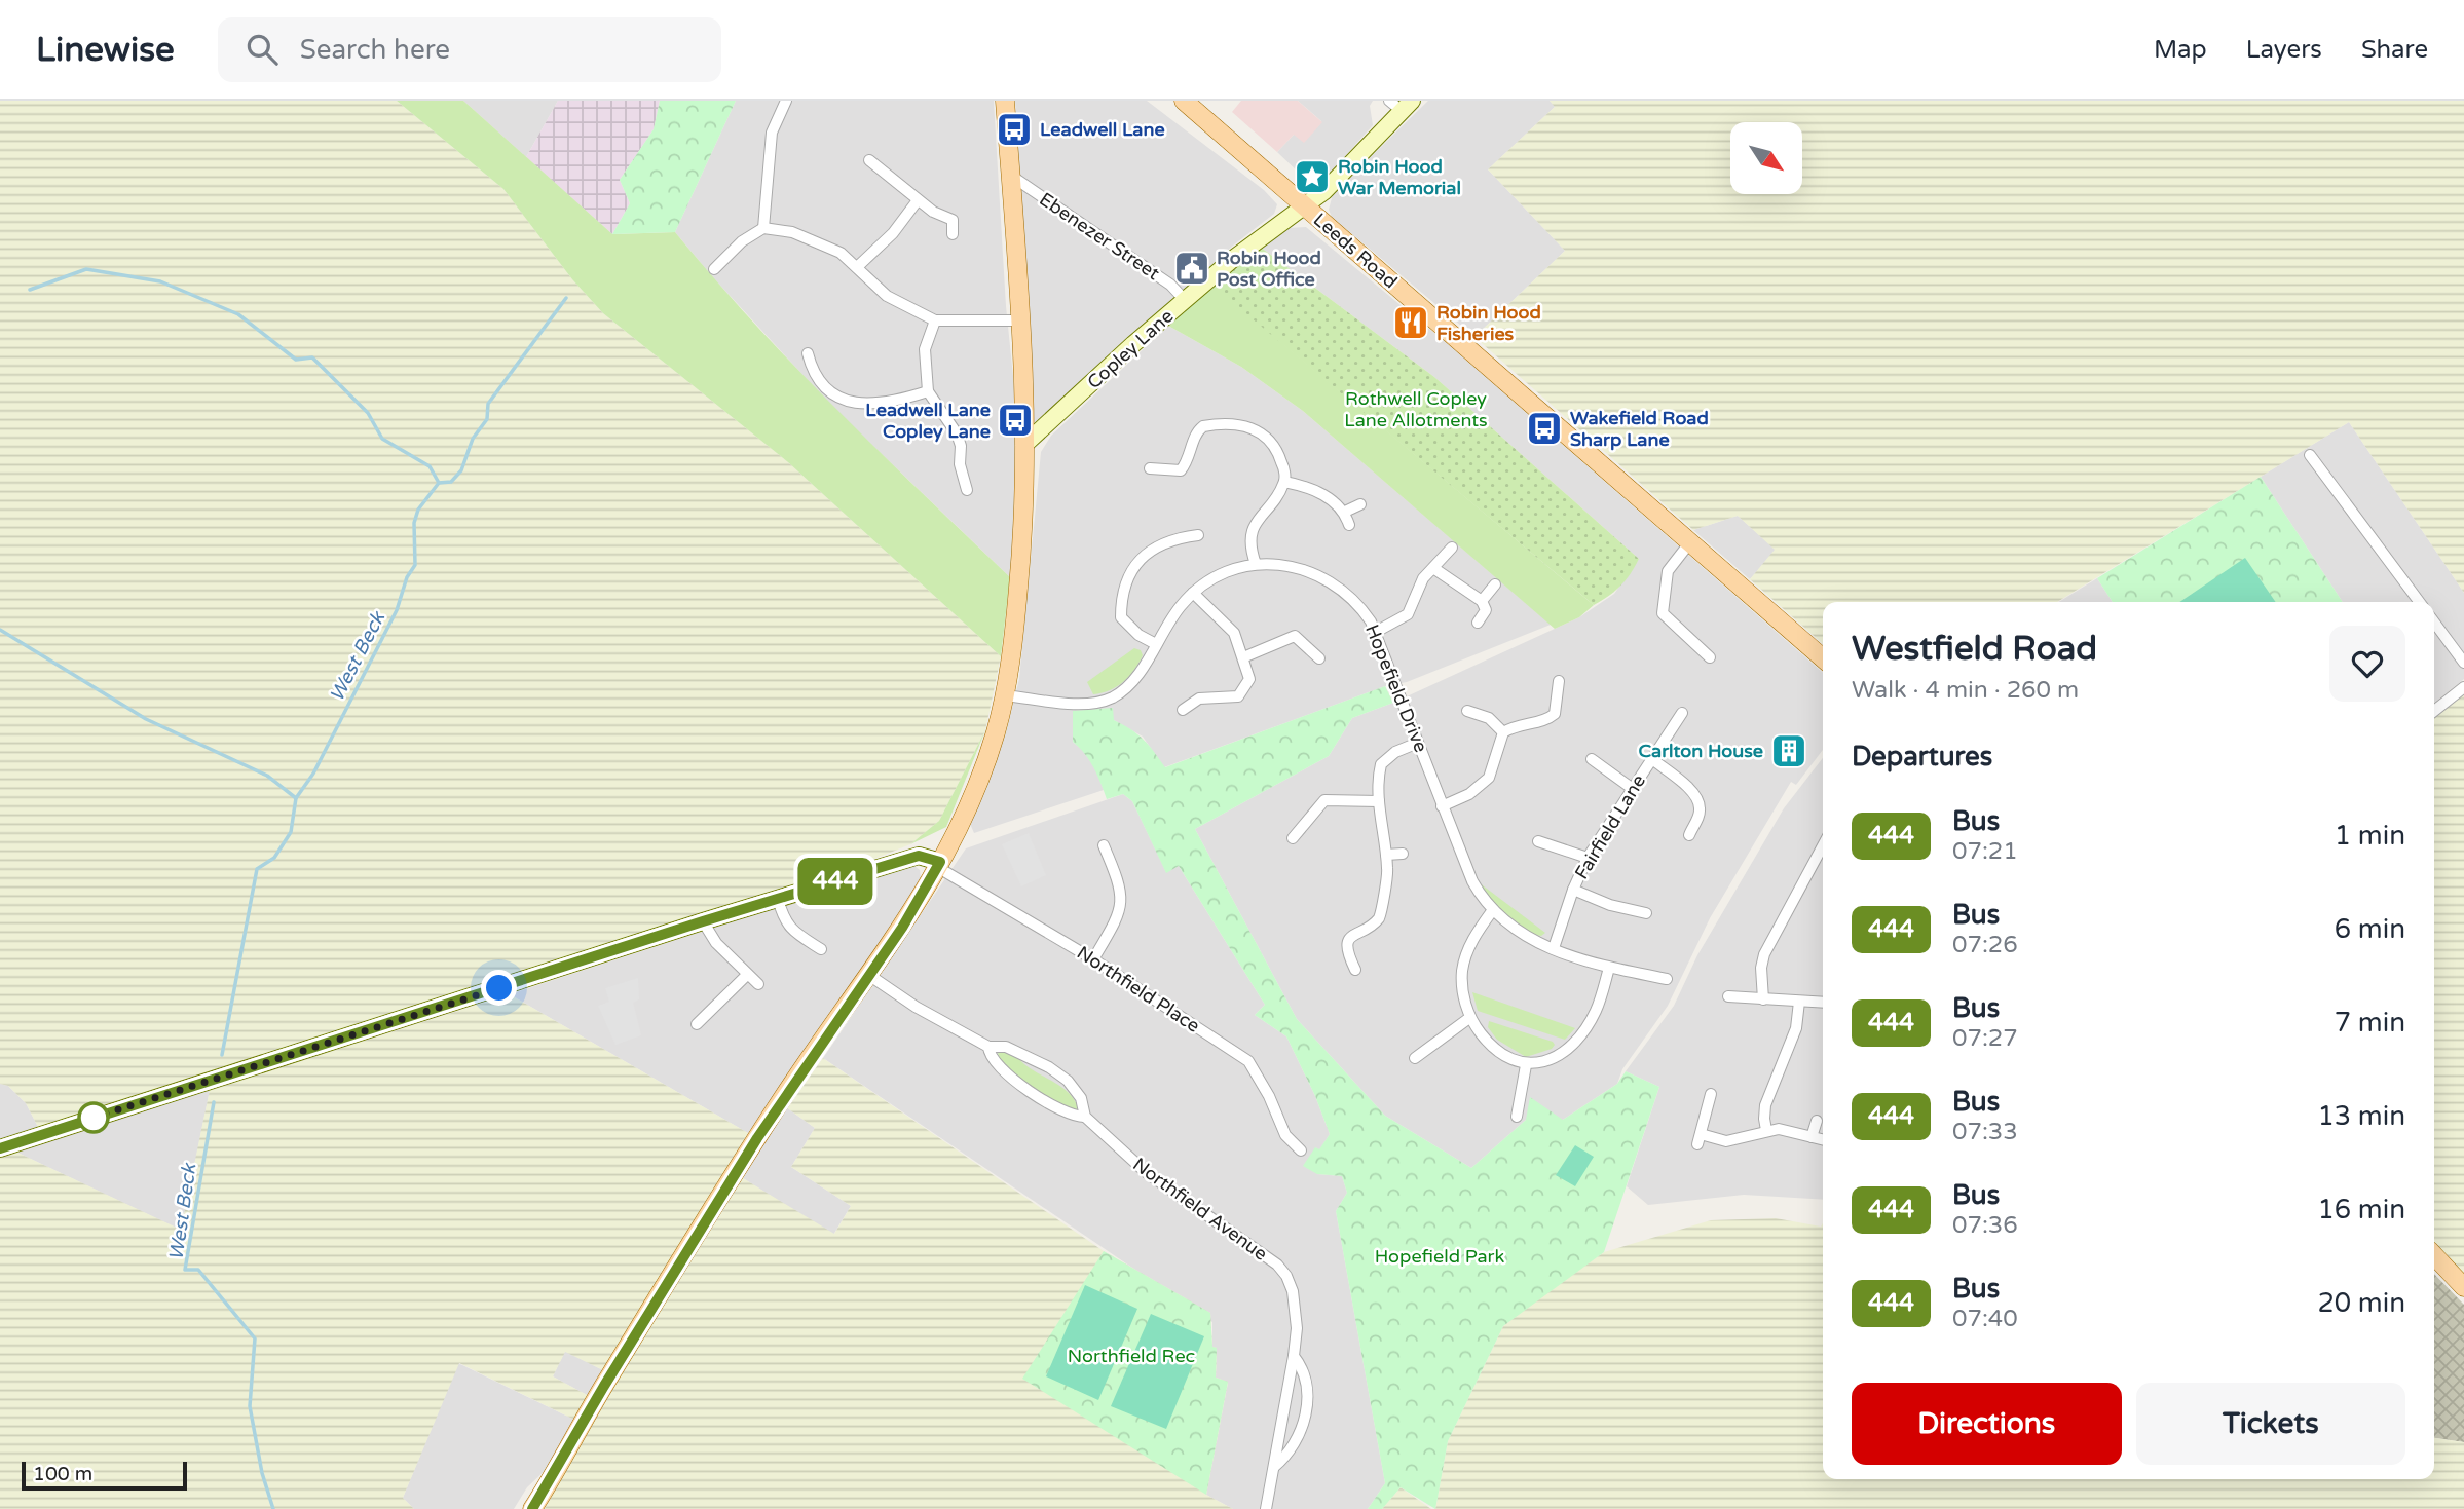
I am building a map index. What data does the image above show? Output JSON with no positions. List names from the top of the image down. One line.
{"streets":{"main road":["Leeds Road"],"street":["Ebenezer Street","Copley Lane","Hopefield Drive","Fairfield Lane","Northfield Place","Northfield Avenue"]},"crossings":[["Ebenezer Street","Copley Lane"],["Leeds Road","Copley Lane"],["Hopefield Drive","Fairfield Lane"]],"water":["West Beck"],"parks":["Rothwell Copley Lane Allotments","Hopefield Park","Northfield Rec"],"places":{"bus stop":["Leadwell Lane","Leadwell Lane Copley Lane","Wakefield Road Sharp Lane"],"place":["Robin Hood War Memorial"],"public building":["Robin Hood Post Office"],"restaurant":["Robin Hood Fisheries"],"building":["Carlton House"]},"lines":["bus line 444"],"scale_bar":"100 m","north":"bottom right","page":{"header":"Linewise","search":"Search here","nav":["Map","Layers","Share"],"on_map":"444","heading":[["Westfield Road","Walk · 4 min · 260 m"],"Departures"],"list":[{"mark":"444","name":"Bus","note":"07:21","value":"1 min"},{"mark":"444","name":"Bus","note":"07:26","value":"6 min"},{"mark":"444","name":"Bus","note":"07:27","value":"7 min"},{"mark":"444","name":"Bus","note":"07:33","value":"13 min"},{"mark":"444","name":"Bus","note":"07:36","value":"16 min"},{"mark":"444","name":"Bus","note":"07:40","value":"20 min"}],"buttons":["Directions","Tickets"],"scale":"100 m"}}
